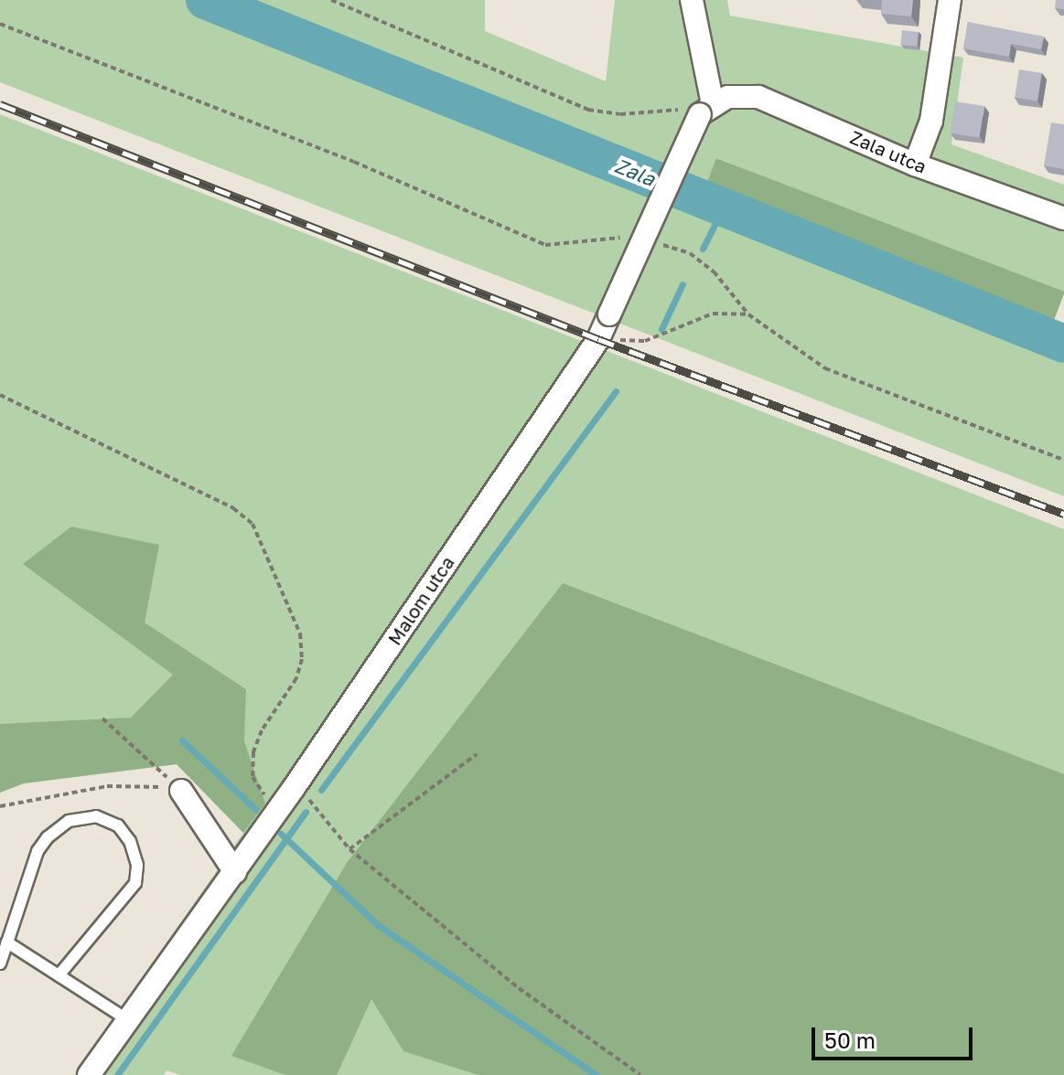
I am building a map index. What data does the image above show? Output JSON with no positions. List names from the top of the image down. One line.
{"streets":{"street":["Zala utca","Malom utca"]},"crossings":[["Zala utca","Malom utca"]],"water":["Zala"],"scale_bar":"50 m"}
